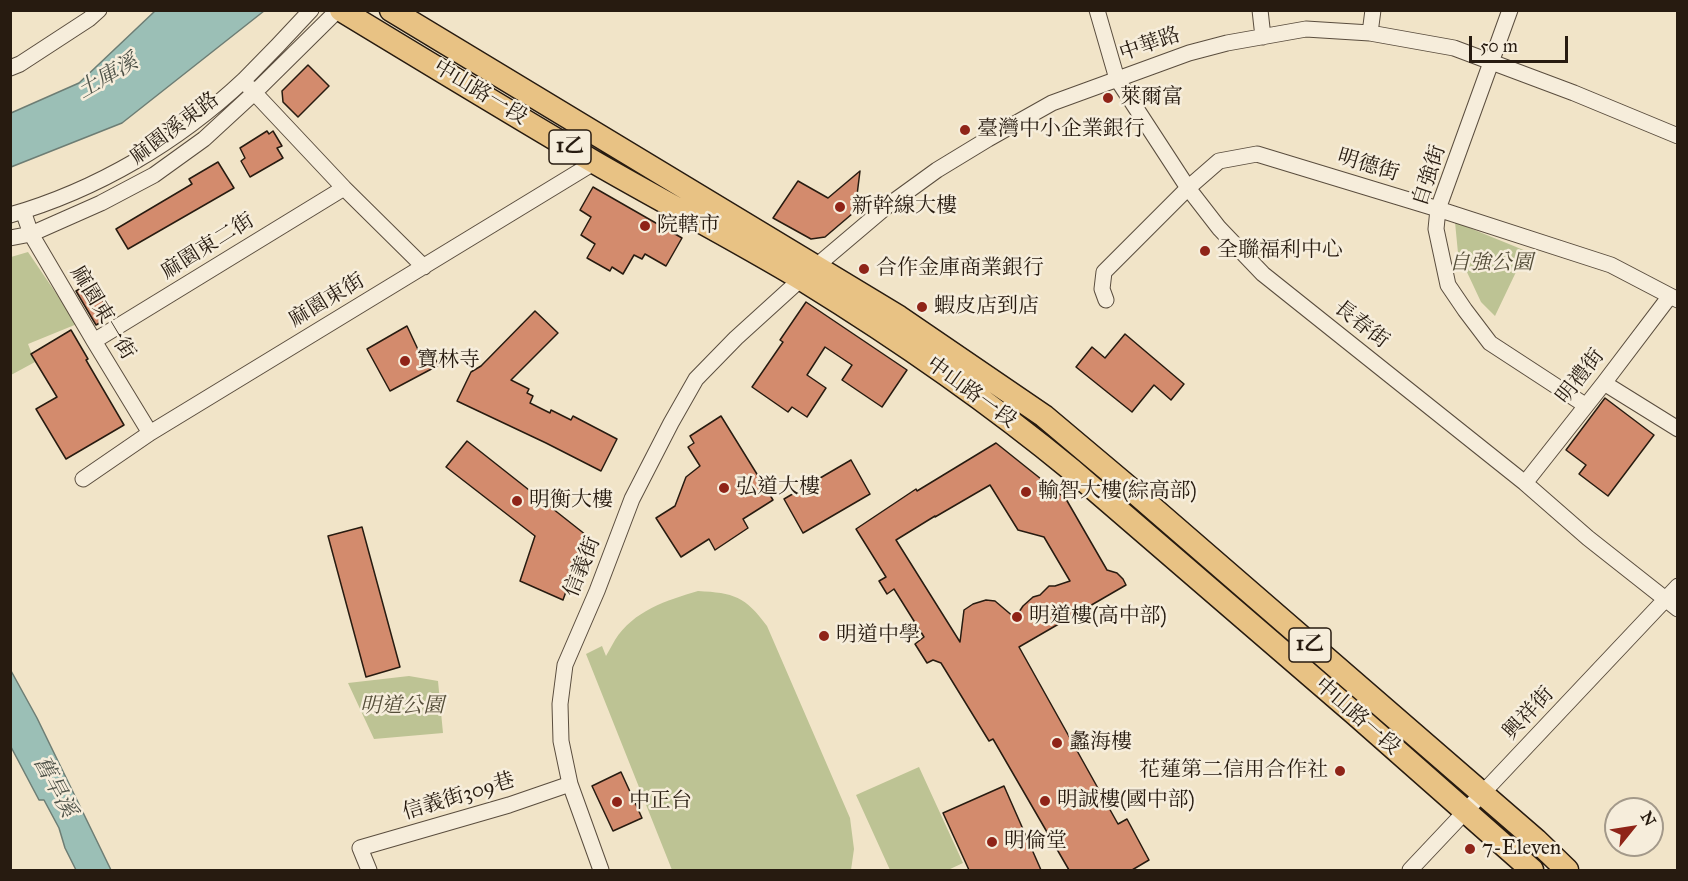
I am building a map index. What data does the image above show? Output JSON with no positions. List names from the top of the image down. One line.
{"streets":{"main road":["中山路一段","1乙"],"street":["中華路","麻園溪東路","明德街","自強街","麻園東二街","麻園東街","麻園東一街","長春街","明禮街","信義街","興祥街","信義街309巷"]},"crossings":[["中華路","中山路一段"],["中華路","自強街"],["中華路","長春街"],["中華路","信義街"],["中山路一段","麻園溪東路"],["中山路一段","麻園東街"],["中山路一段","信義街"],["中山路一段","興祥街"],["麻園溪東路","麻園東一街"],["明德街","自強街"],["明德街","長春街"],["明德街","明禮街"],["自強街","明禮街"],["麻園東二街","麻園東一街"],["麻園東街","麻園東一街"],["長春街","明禮街"],["長春街","興祥街"],["信義街","信義街309巷"]],"water":["土庫溪","舊旱溪"],"parks":["自強公園","明道公園"],"places":["萊爾富","臺灣中小企業銀行","新幹線大樓","院轄市","全聯福利中心","合作金庫商業銀行","蝦皮店到店","寶林寺","弘道大樓","輸智大樓(綜高部)","明衡大樓","明道樓(高中部)","明道中學","蠡海樓","花蓮第二信用合作社","明誠樓(國中部)","中正台","明倫堂","7-Eleven"],"scale_bar":"50 m","north":"top right"}
